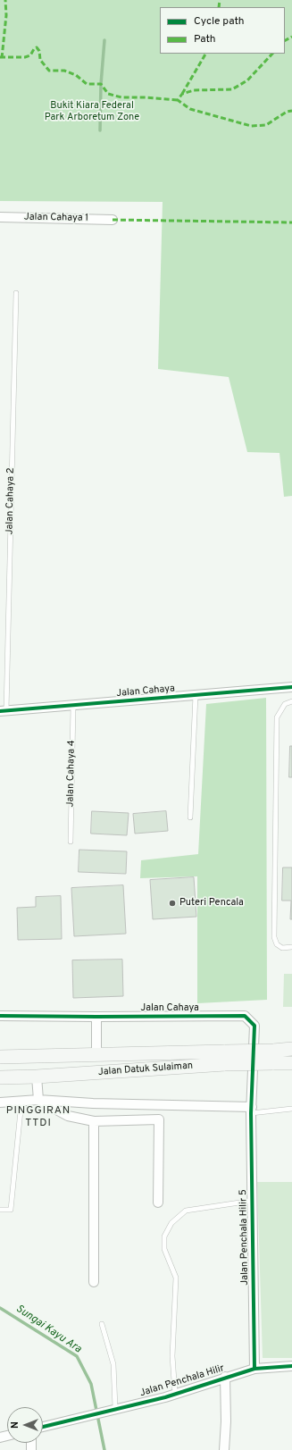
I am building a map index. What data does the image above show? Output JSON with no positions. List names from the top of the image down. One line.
{"streets":{"main road":["Jalan Datuk Sulaiman"],"street":["Jalan Cahaya 1","Jalan Cahaya","Jalan Penchala Hilir 5","Jalan Penchala Hilir"],"lane":["Jalan Cahaya 2","Jalan Cahaya 4"]},"crossings":[["Jalan Cahaya 2","Jalan Cahaya"],["Jalan Cahaya","Jalan Cahaya 4"],["Jalan Cahaya","Jalan Penchala Hilir 5"],["Jalan Penchala Hilir 5","Jalan Penchala Hilir"]],"districts":["PINGGIRAN TTDI"],"water":["Sungai Kayu Ara"],"parks":["Bukit Kiara Federal Park Arboretum Zone"],"places":["Puteri Pencala"],"legend":["Cycle path","Path"],"north":"left"}
